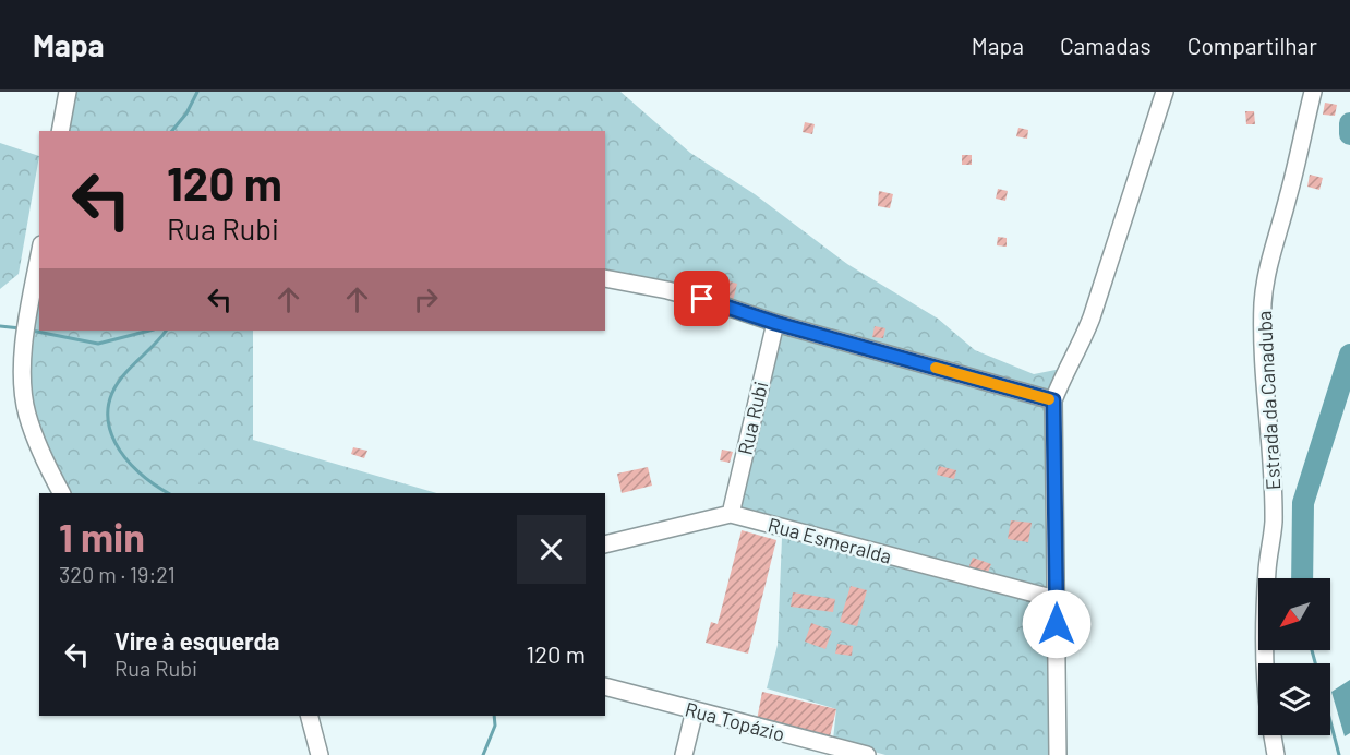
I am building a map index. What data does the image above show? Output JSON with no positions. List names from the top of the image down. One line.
{"streets":{"street":["Estrada da Canaduba","Rua Rubi","Rua Esmeralda","Rua Topázio"]},"crossings":[["Rua Rubi","Rua Esmeralda"]],"north":"bottom left","page":{"header":"Mapa","nav":["Mapa","Camadas","Compartilhar"],"turn":["120 m","Rua Rubi"],"heading":["1 min","320 m · 19:21"],"list":[{"name":"Vire à esquerda","note":"Rua Rubi","value":"120 m"}]}}
